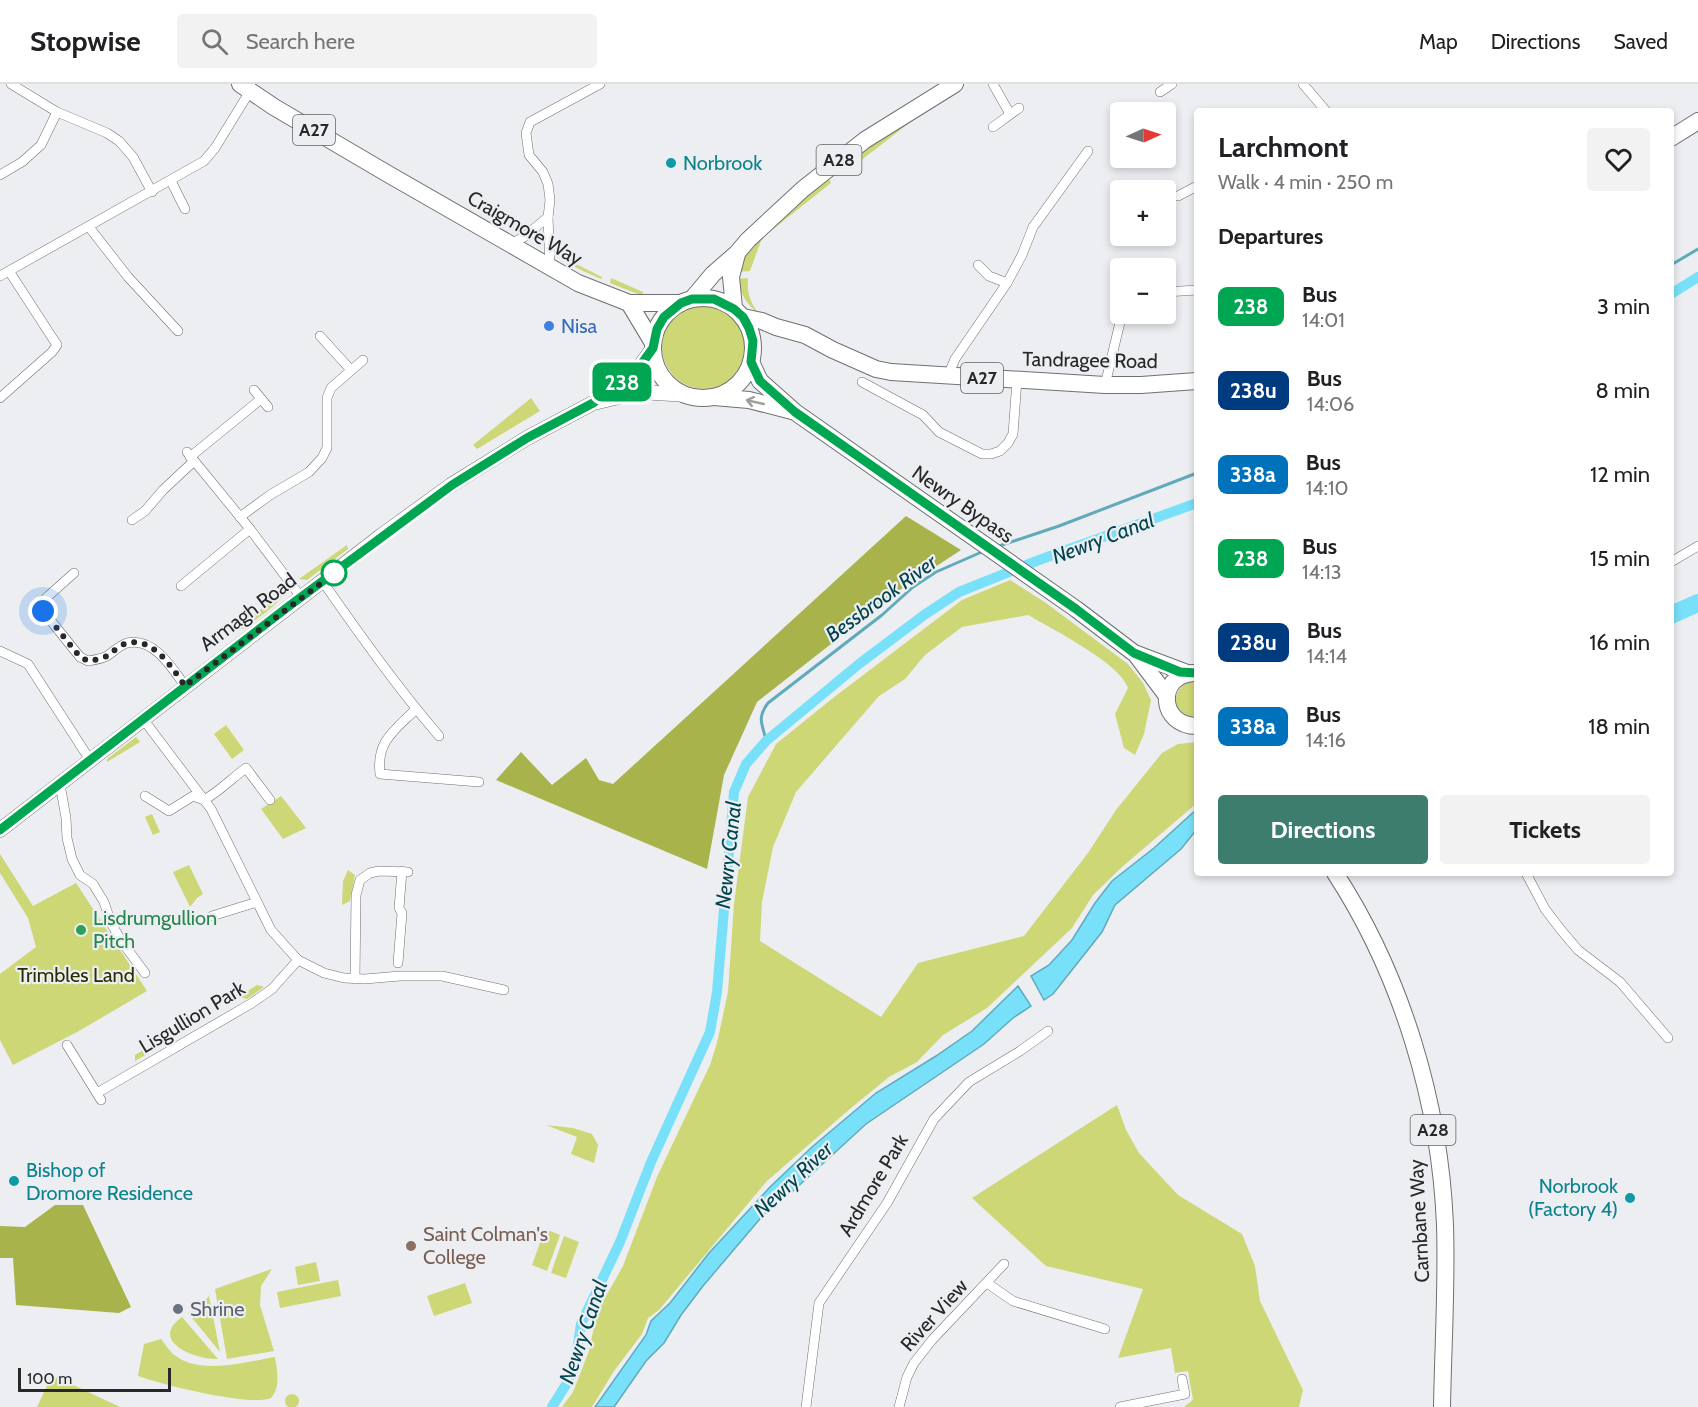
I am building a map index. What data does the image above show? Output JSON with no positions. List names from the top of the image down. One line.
{"streets":{"highway":["A27","A28","Craigmore Way","Tandragee Road","Newry Bypass","Carnbane Way"],"main road":["Armagh Road"],"street":["Lisgullion Park","Ardmore Park","River View"]},"crossings":[["A28","Craigmore Way"],["A28","Tandragee Road"],["A28","Armagh Road"],["Craigmore Way","Tandragee Road"],["Craigmore Way","Armagh Road"],["Tandragee Road","Armagh Road"]],"water":["Newry Canal","Bessbrook River","Newry River"],"parks":["Trimbles Land"],"places":["Norbrook","Nisa","Lisdrumgullion Pitch","Bishop of Dromore Residence","Norbrook (Factory 4)","Saint Colman's College","Shrine"],"lines":["bus line 238"],"scale_bar":"100 m","north":"right","page":{"header":"Stopwise","search":"Search here","nav":["Map","Directions","Saved"],"on_map":"238","map_buttons":["+","−"],"heading":[["Larchmont","Walk · 4 min · 250 m"],"Departures"],"list":[{"mark":"238","name":"Bus","note":"14:01","value":"3 min"},{"mark":"238u","name":"Bus","note":"14:06","value":"8 min"},{"mark":"338a","name":"Bus","note":"14:10","value":"12 min"},{"mark":"238","name":"Bus","note":"14:13","value":"15 min"},{"mark":"238u","name":"Bus","note":"14:14","value":"16 min"},{"mark":"338a","name":"Bus","note":"14:16","value":"18 min"}],"buttons":["Directions","Tickets"],"scale":"100 m"}}
